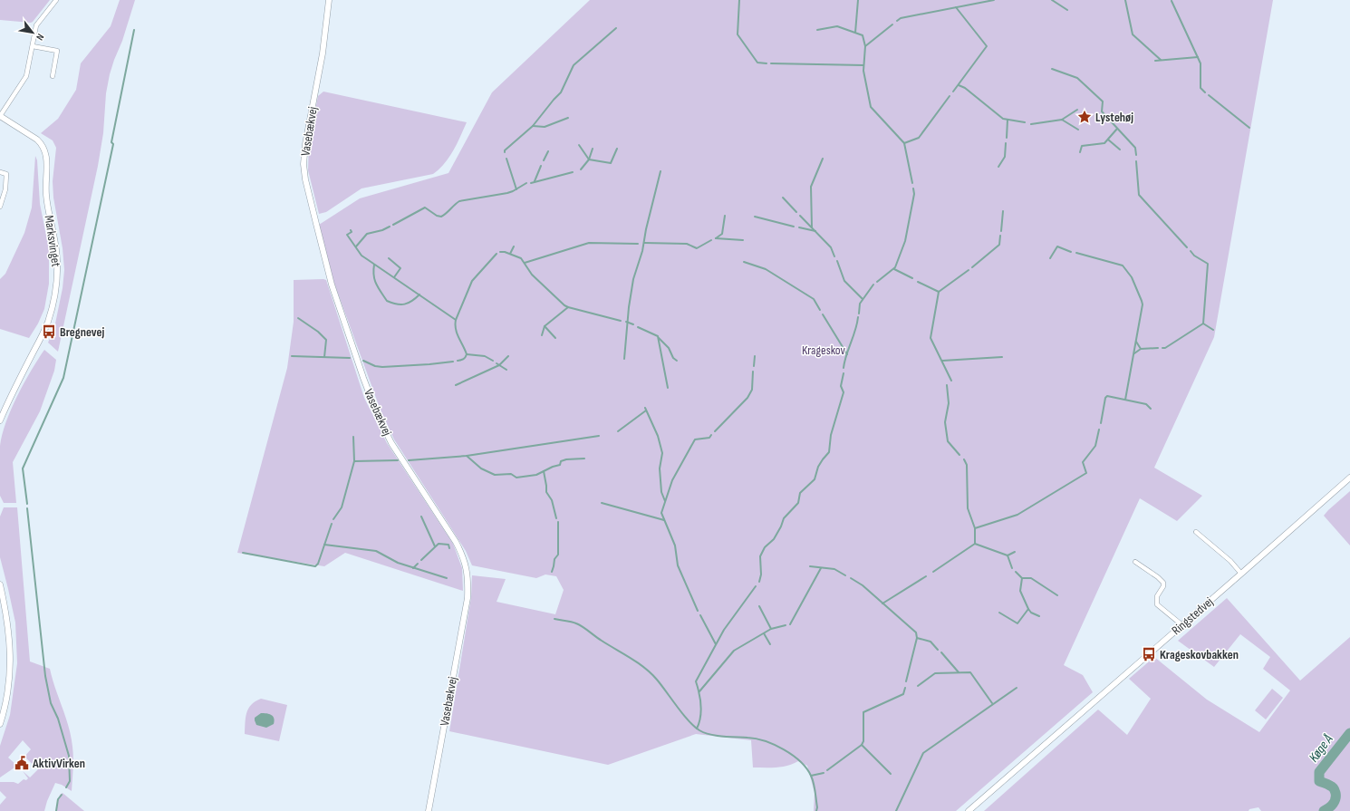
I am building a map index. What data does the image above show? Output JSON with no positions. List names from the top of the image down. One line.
{"streets":{"street":["Vasebækvej","Marksvinget","Ringstedvej"]},"water":["Køge Å"],"parks":["Krageskov"],"places":{"place":["Lystehøj"],"bus stop":["Bregnevej","Krageskovbakken"],"public building":["AktivVirken"]},"north":"bottom right"}
